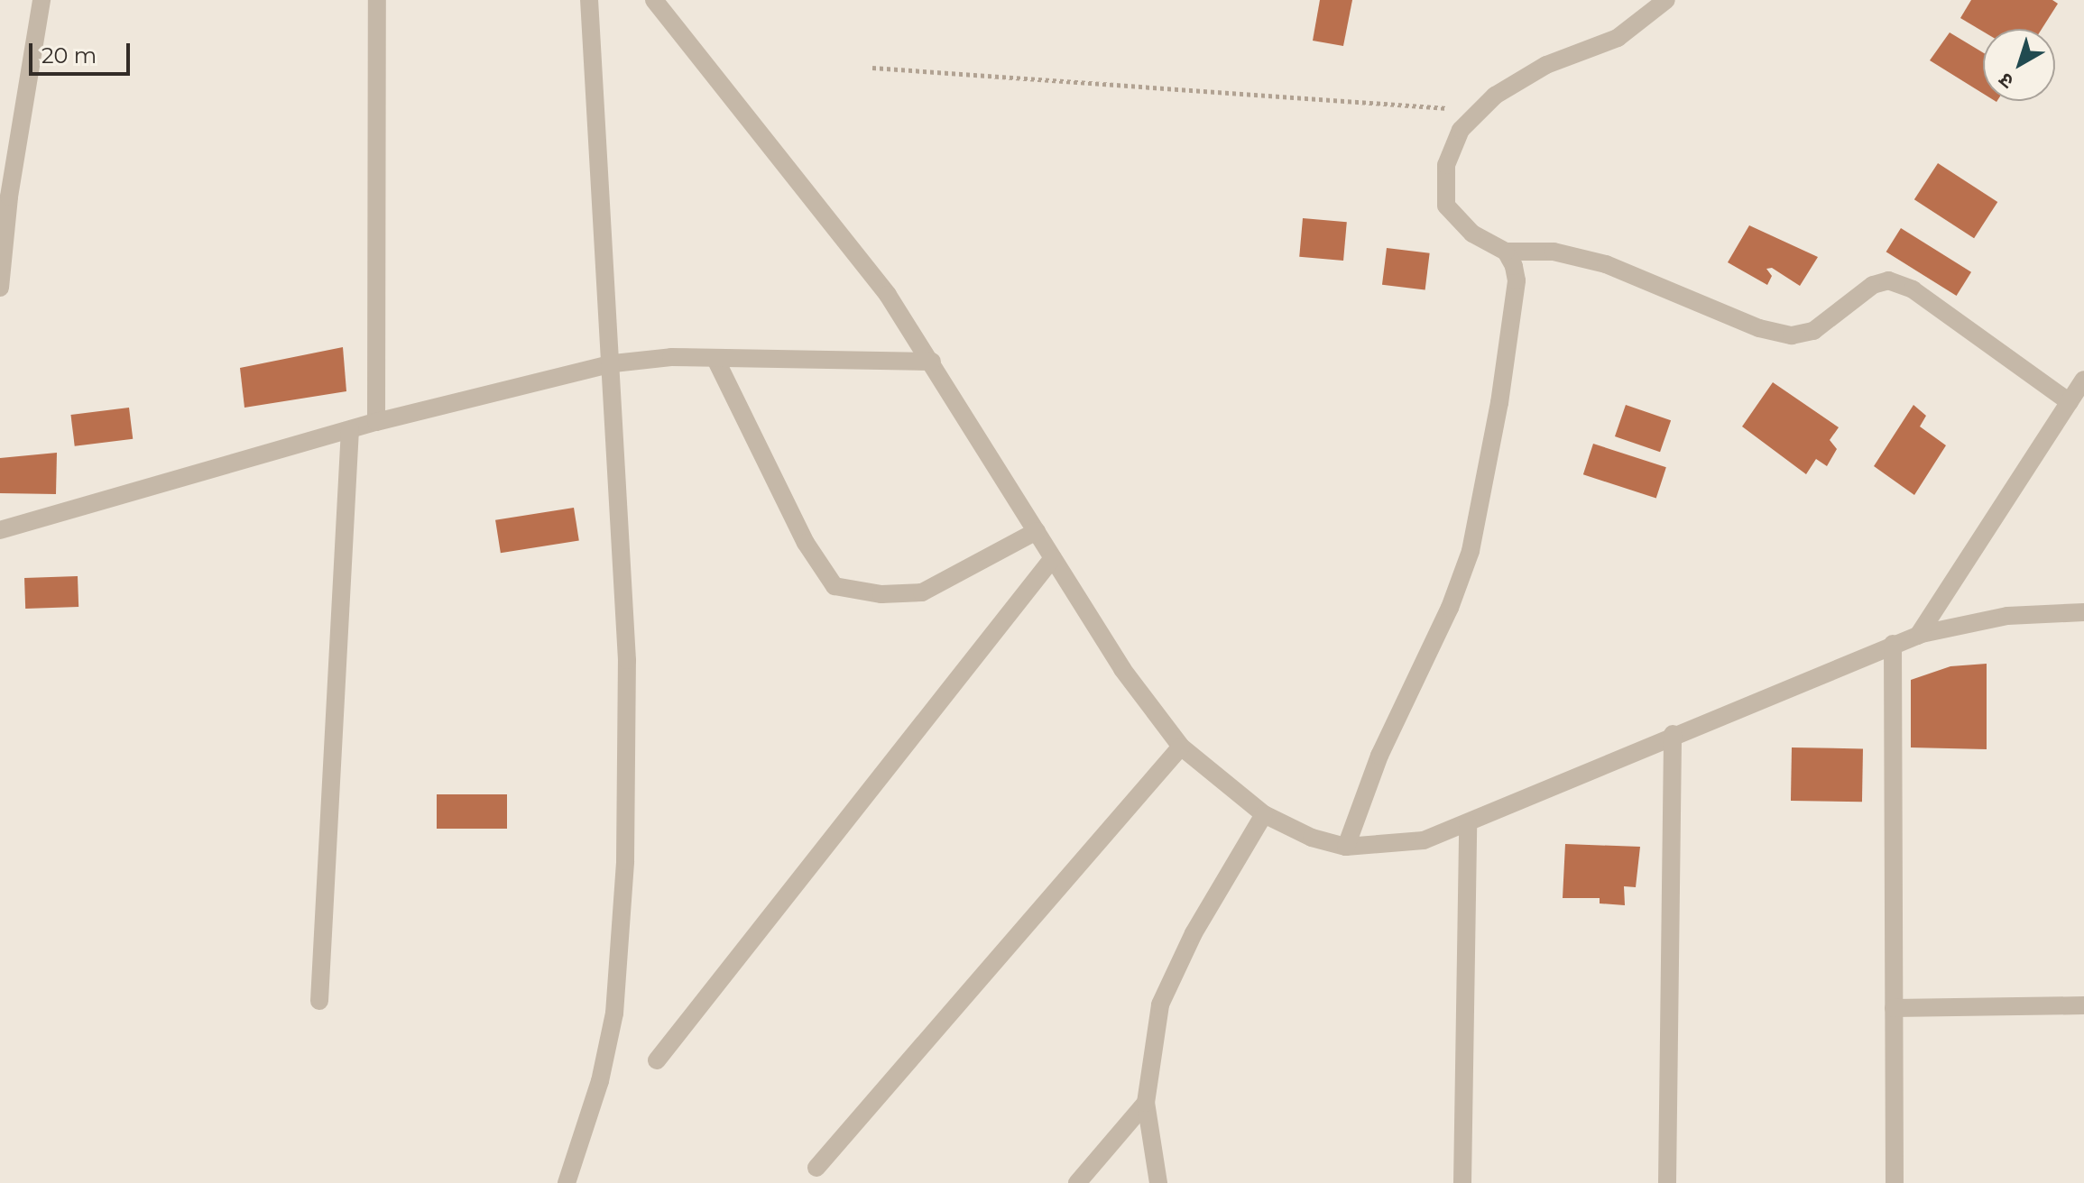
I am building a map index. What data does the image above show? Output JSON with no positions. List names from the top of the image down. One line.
{"scale_bar":"20 m","north":"bottom left"}
